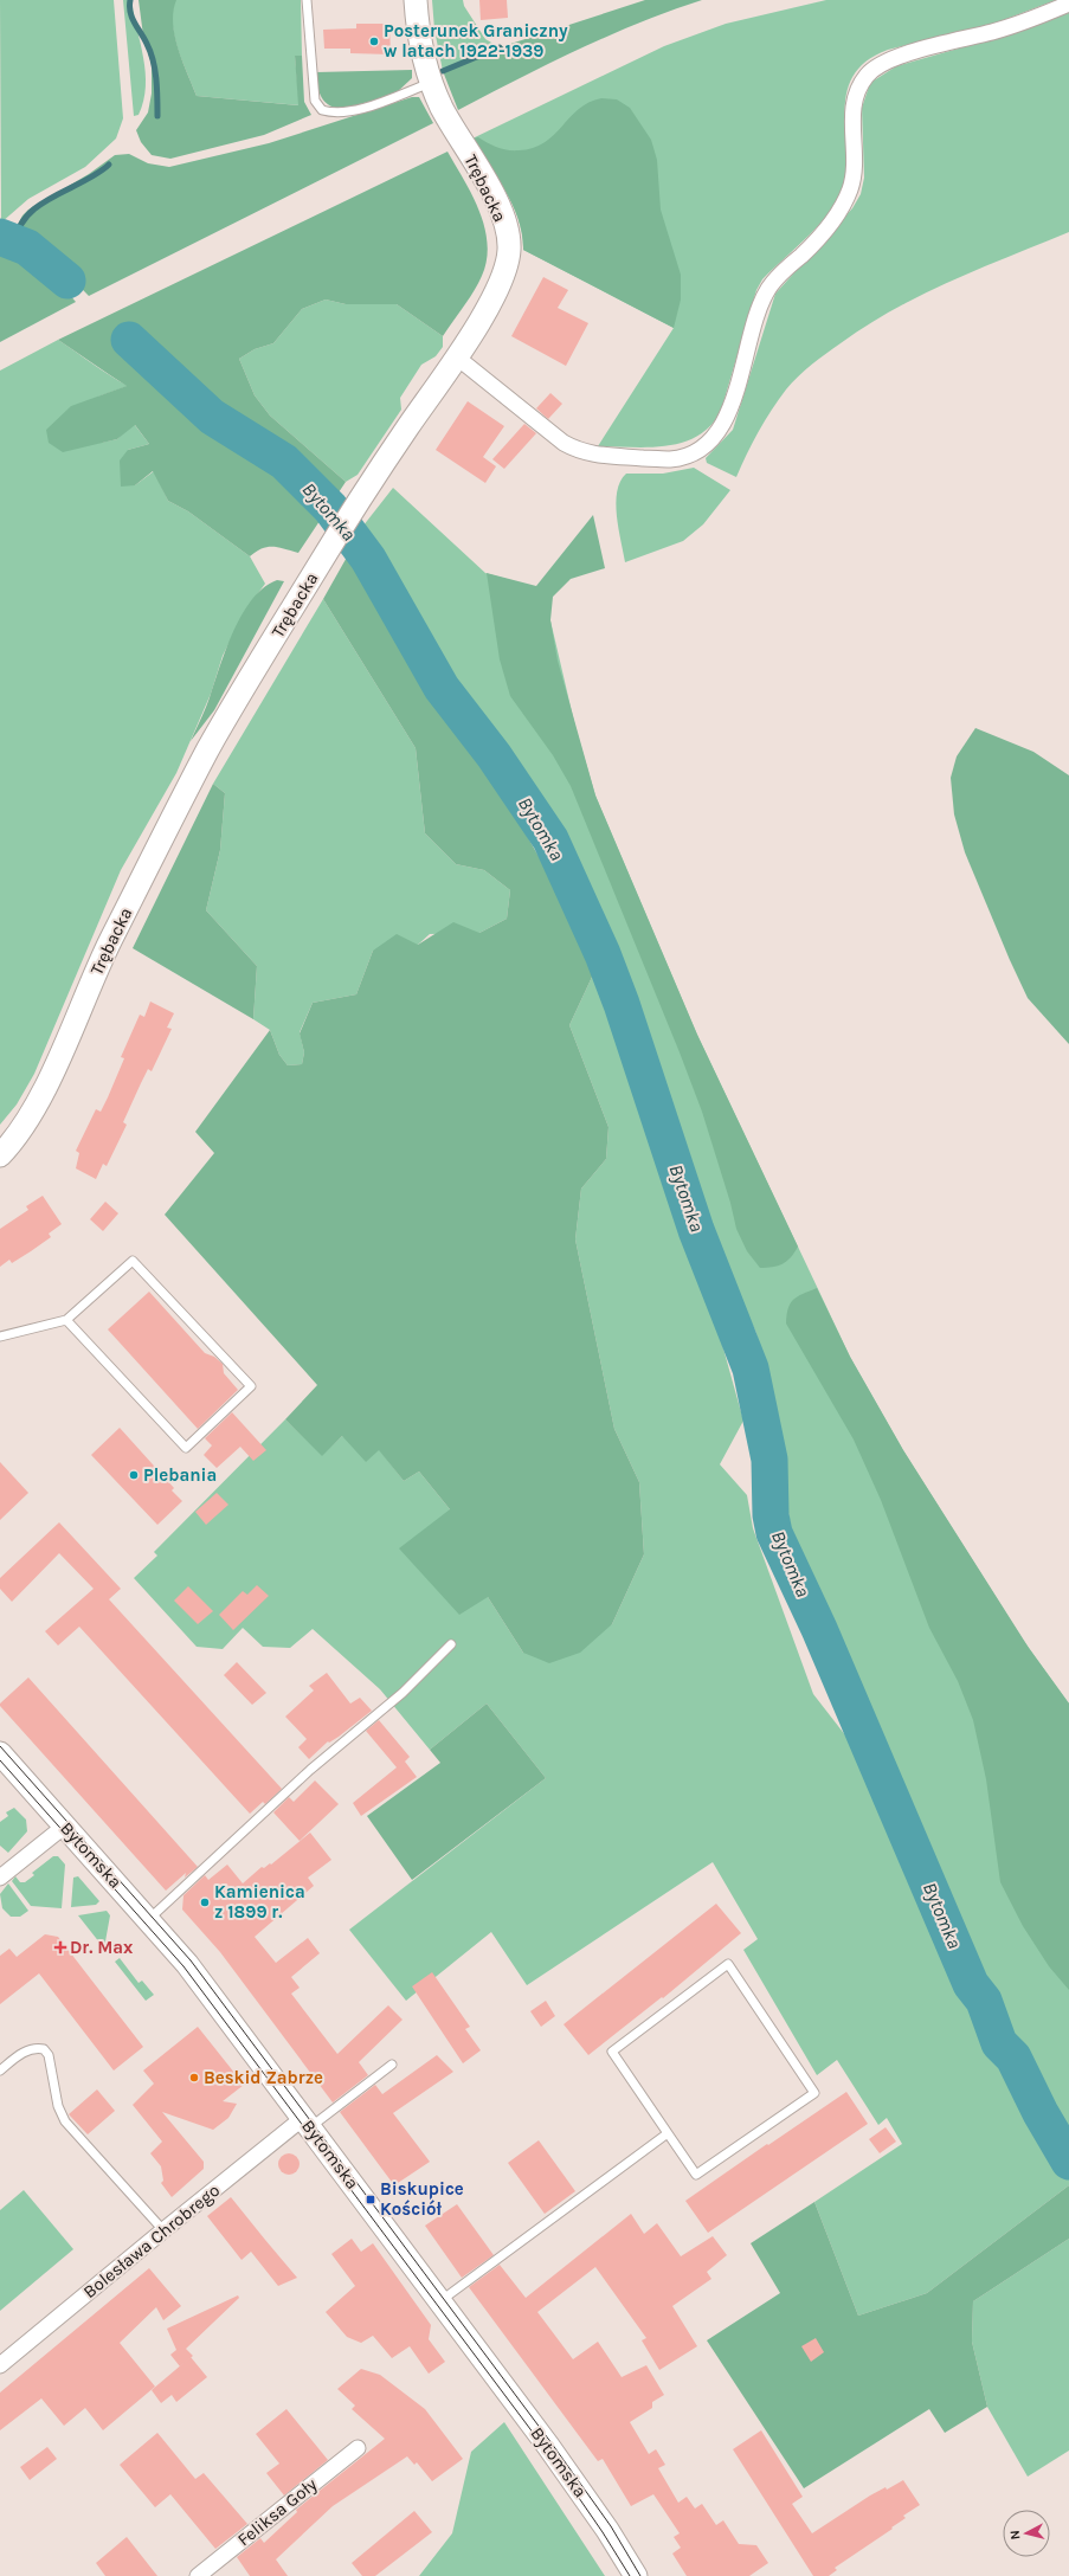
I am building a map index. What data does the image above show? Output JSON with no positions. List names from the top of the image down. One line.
{"streets":{"street":["Trębacka","Bytomska","Bolesława Chrobrego","Feliksa Goły"]},"crossings":[["Bytomska","Bolesława Chrobrego"]],"water":["Bytomka"],"places":{"other":["Posterunek Graniczny w latach 1922-1939","Plebania","Kamienica z 1899 r.","Beskid Zabrze"],"health":["Dr. Max"],"transit":["Biskupice Kościół"]},"north":"left"}
